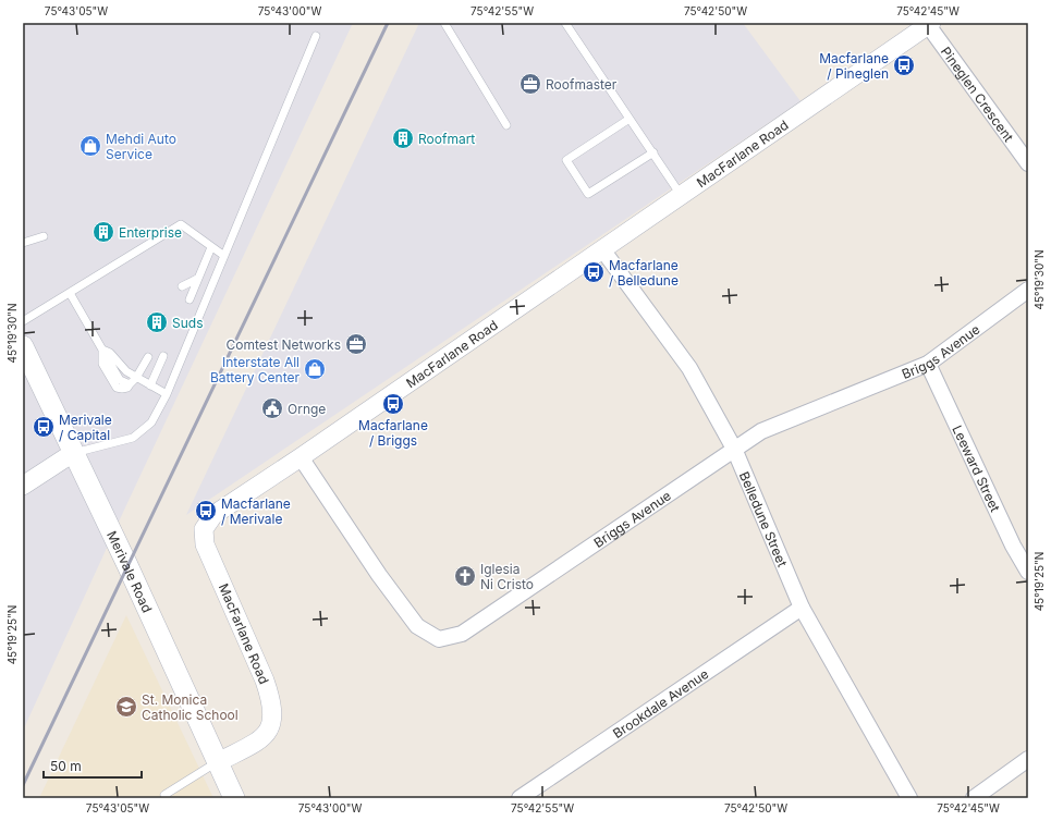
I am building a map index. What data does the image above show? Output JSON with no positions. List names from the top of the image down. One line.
{"streets":{"main road":["Merivale Road"],"street":["Pineglen Crescent","MacFarlane Road","Briggs Avenue","Leeward Street","Belledune Street","Brookdale Avenue"]},"crossings":[["Pineglen Crescent","MacFarlane Road"],["MacFarlane Road","Briggs Avenue"],["MacFarlane Road","Belledune Street"],["MacFarlane Road","Merivale Road"],["Briggs Avenue","Leeward Street"],["Briggs Avenue","Belledune Street"],["Belledune Street","Brookdale Avenue"]],"places":{"bus stop":["Macfarlane / Pineglen","Macfarlane / Belledune","Macfarlane / Briggs","Merivale / Capital","Macfarlane / Merivale"],"office":["Roofmaster","Comtest Networks"],"building":["Roofmart","Enterprise","Suds"],"shop":["Mehdi Auto Service","Interstate All Battery Center"],"public building":["Ornge"],"church":["Iglesia Ni Cristo"],"school or university":["St. Monica Catholic School"]},"scale_bar":"50 m","coordinates":["75°43'05\"W","75°43'00\"W","75°42'55\"W","75°42'50\"W","75°42'45\"W","45°19'30\"N","45°19'25\"N"]}
